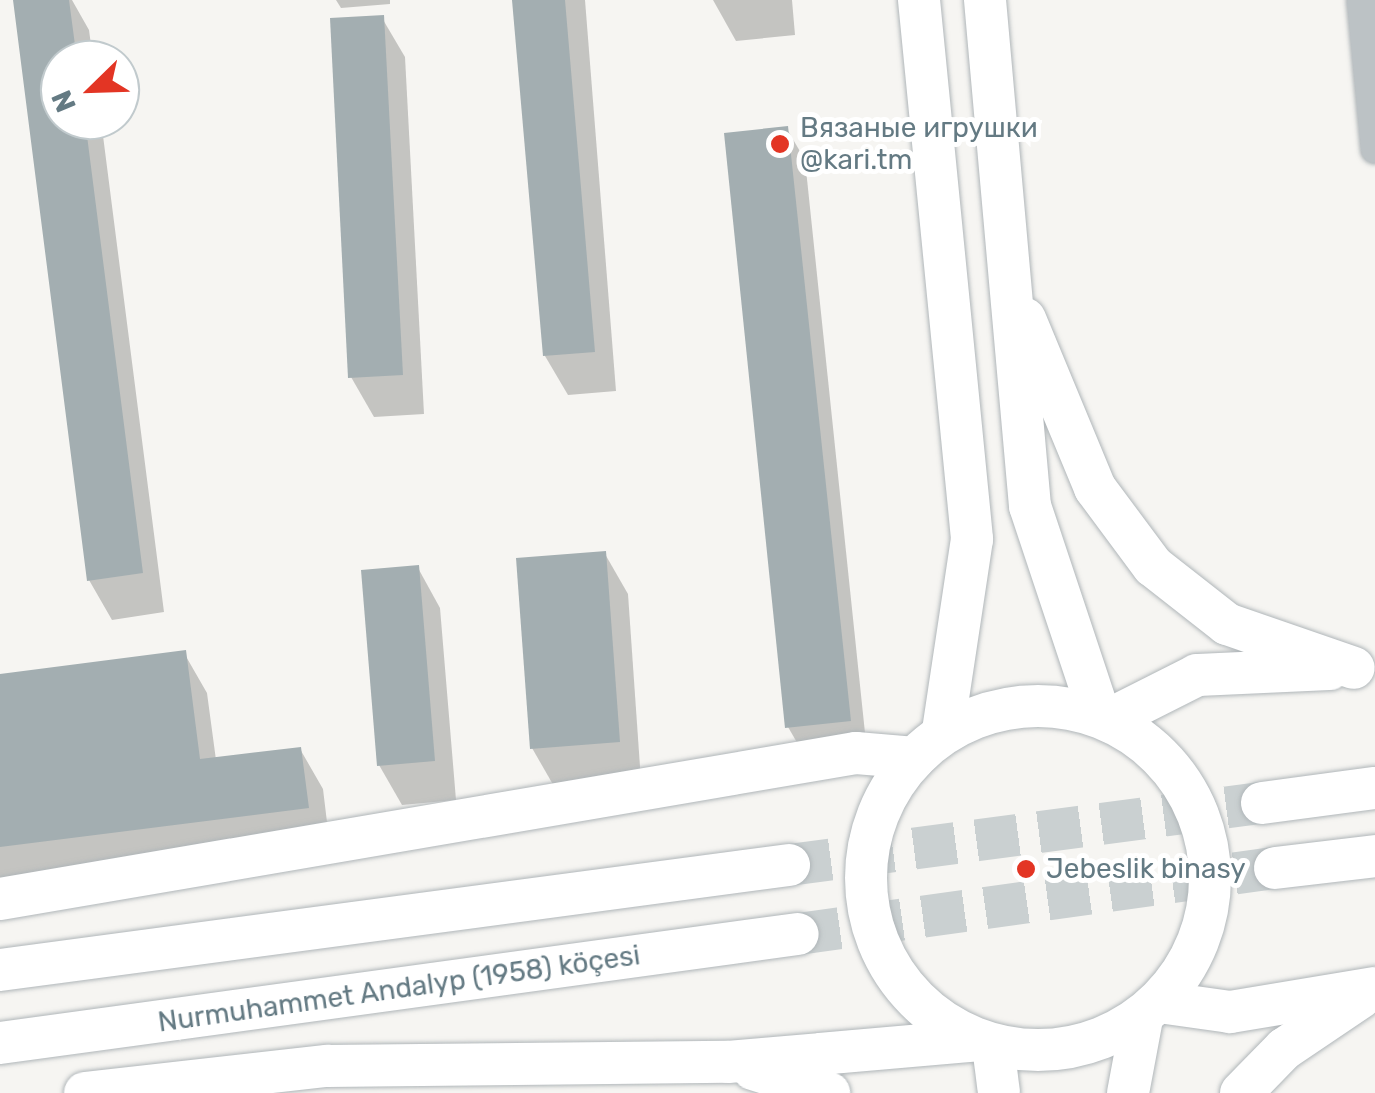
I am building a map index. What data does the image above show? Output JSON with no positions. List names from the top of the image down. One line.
{"streets":{"main road":["Nurmuhammet Andalyp (1958) köçesi"]},"places":["Вязаные игрушки @kari.tm","Jebeslik binasy"],"north":"bottom left"}
